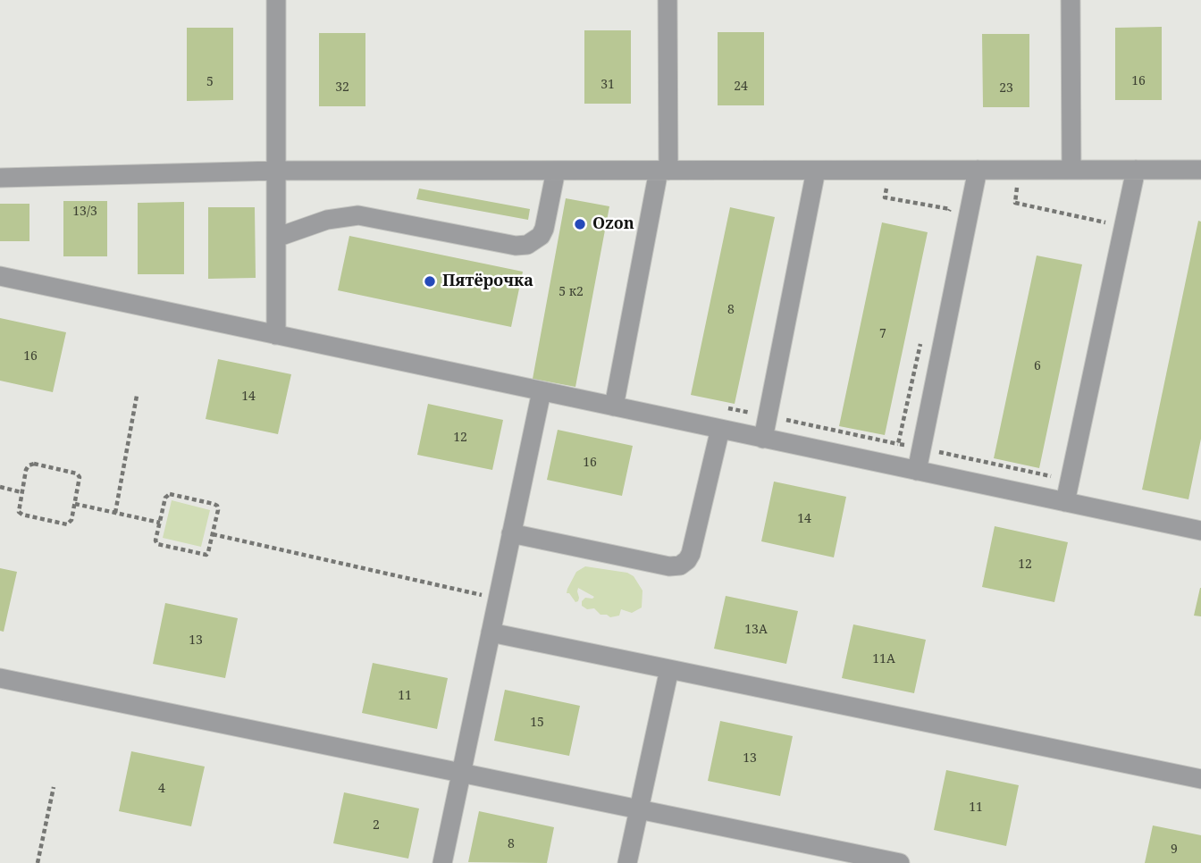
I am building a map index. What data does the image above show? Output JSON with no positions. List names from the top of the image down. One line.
{"places":["Ozon","Пятёрочка"],"house_numbers":["16","5","31","24","32","23","13/3","5 к2","8","7","16","6","14","12","16","14","12","13А","13","11А","11","15","13","4","11","2","8","9"]}
